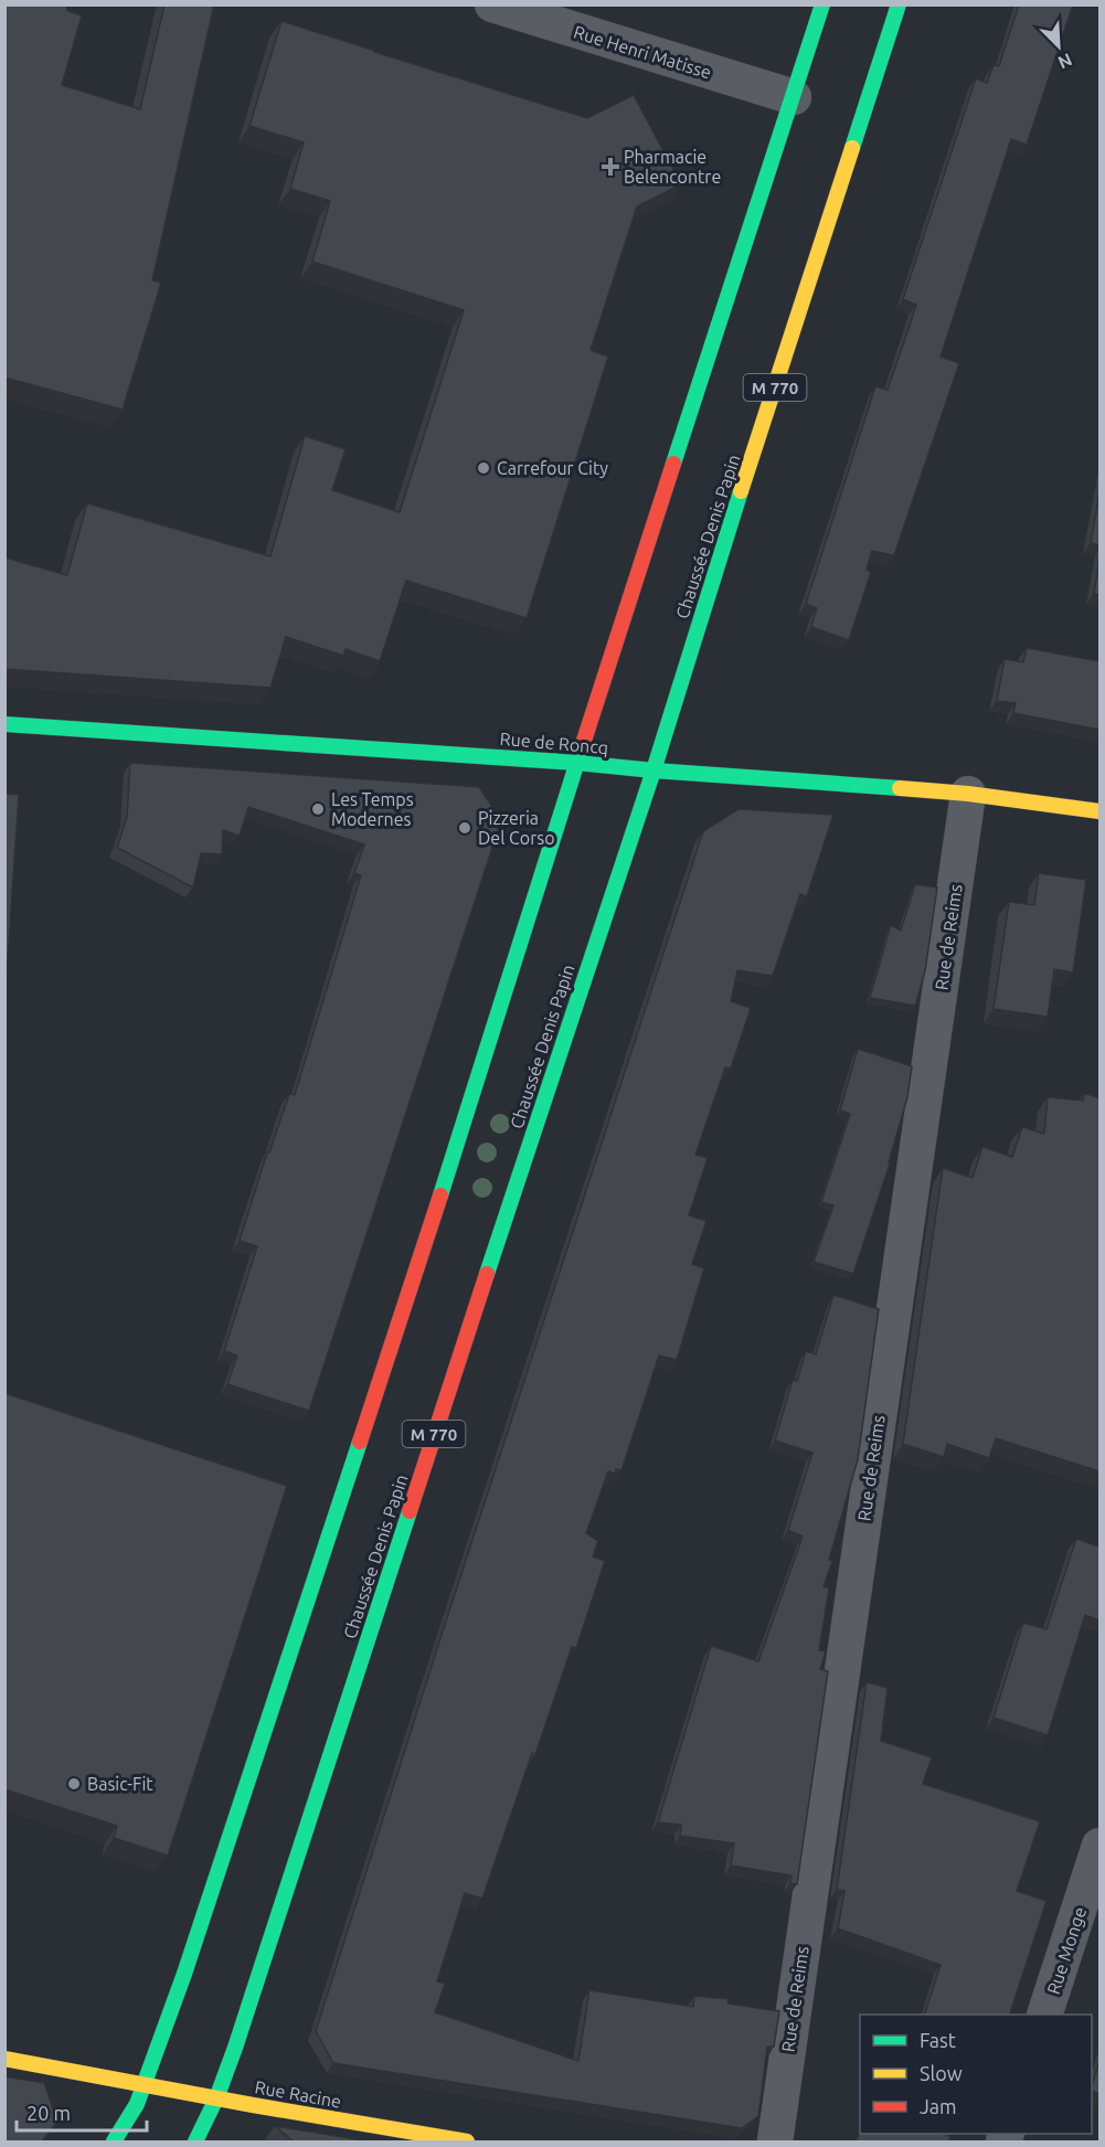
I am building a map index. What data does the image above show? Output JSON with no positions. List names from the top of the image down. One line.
{"streets":{"main road":["M 770","Chaussée Denis Papin","Rue de Roncq","Rue Racine"],"street":["Rue Henri Matisse","Rue de Reims","Rue Monge"]},"crossings":[["M 770","Chaussée Denis Papin"],["M 770","Rue Racine"],["Chaussée Denis Papin","Rue de Roncq"],["Chaussée Denis Papin","Rue Racine"],["Rue de Roncq","Rue de Reims"]],"places":{"health":["Pharmacie Belencontre"],"other":["Carrefour City","Les Temps Modernes","Pizzeria Del Corso","Basic-Fit"]},"legend":["Fast","Slow","Jam"],"scale_bar":"20 m","north":"bottom right"}
